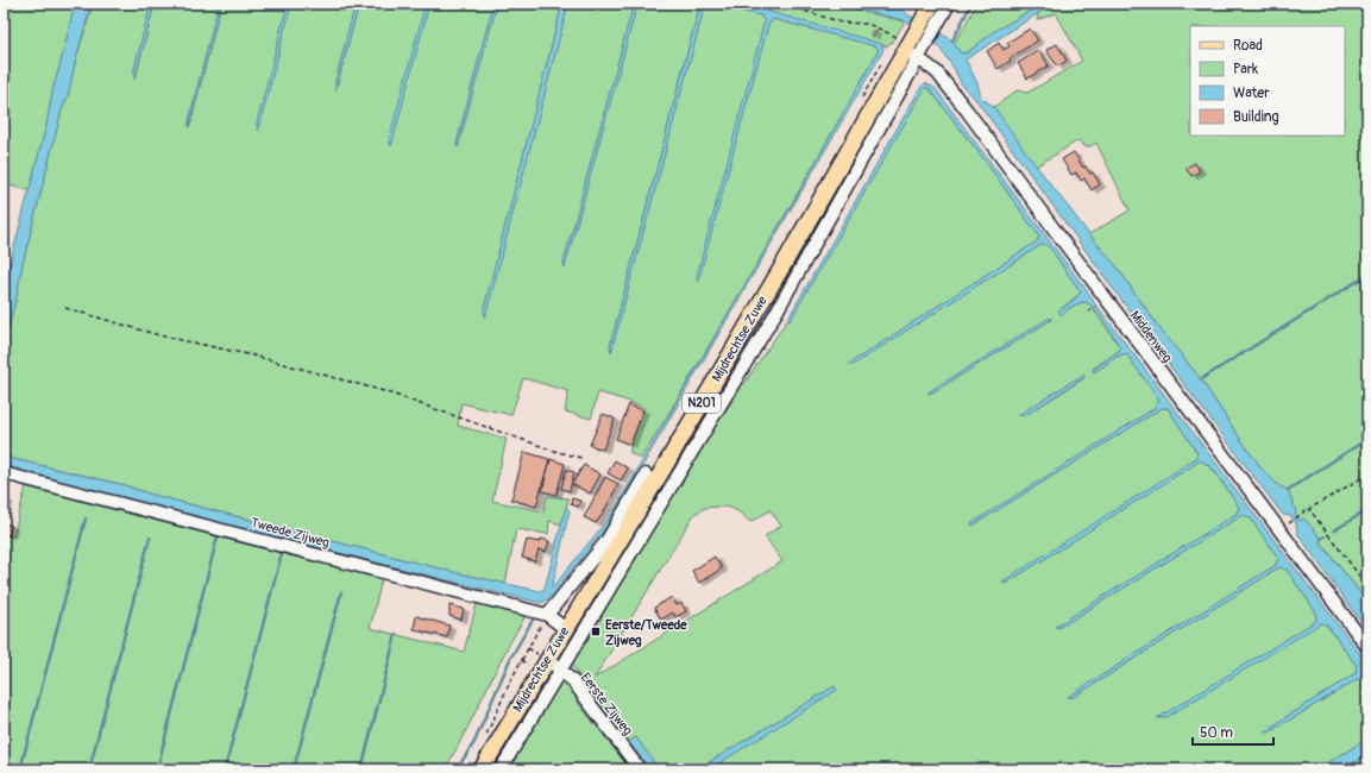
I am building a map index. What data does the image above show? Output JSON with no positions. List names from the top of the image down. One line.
{"streets":{"main road":["Mijdrechtse Zuwe","N201"],"street":["Middenweg","Tweede Zijweg","Eerste Zijweg"]},"crossings":[["Middenweg","Mijdrechtse Zuwe"],["Mijdrechtse Zuwe","Tweede Zijweg"],["Mijdrechtse Zuwe","Eerste Zijweg"]],"places":{"transit":["Eerste/Tweede Zijweg"]},"legend":["Road","Park","Water","Building"],"scale_bar":"50 m"}
